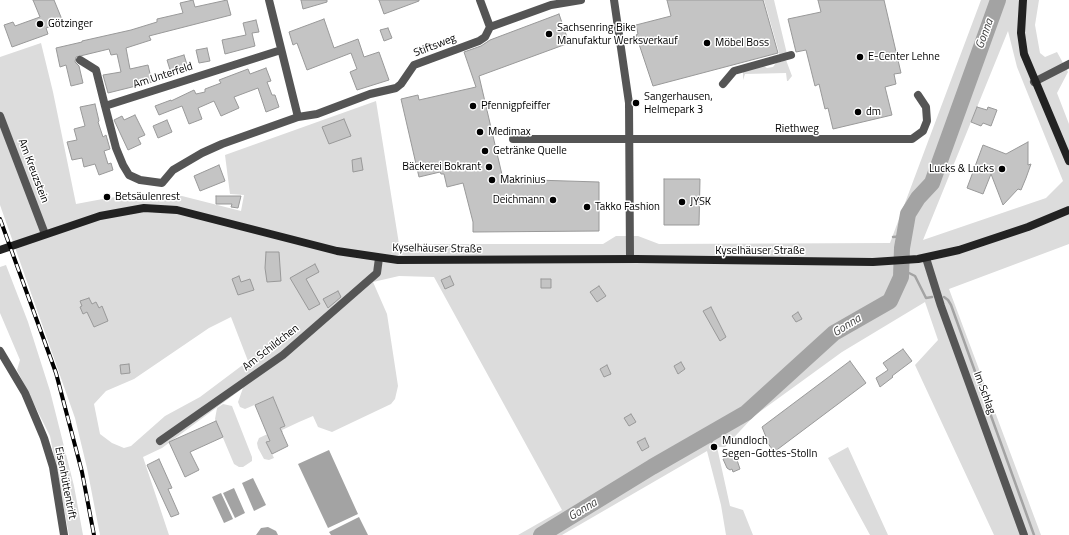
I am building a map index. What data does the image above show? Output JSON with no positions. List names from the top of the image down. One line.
{"streets":{"main road":["Kyselhäuser Straße"],"street":["Stiftsweg","Am Unterfeld","Riethweg","Am Kreuzstein","Am Schildchen","Im Schlag","Eisenhüttentrift"]},"crossings":[["Am Kreuzstein","Kyselhäuser Straße"],["Kyselhäuser Straße","Am Schildchen"],["Kyselhäuser Straße","Im Schlag"]],"water":["Gonna"],"places":["Götzinger","Sachsenring Bike Manufaktur Werksverkauf","Möbel Boss","E-Center Lehne","Sangerhausen, Helmepark 3","Pfennigpfeiffer","dm","Medimax","Getränke Quelle","Bäckerei Bokrant","Lucks & Lucks","Makrinius","Betsäulenrest","Deichmann","JYSK","Takko Fashion","Mundloch Segen-Gottes-Stolln"]}
